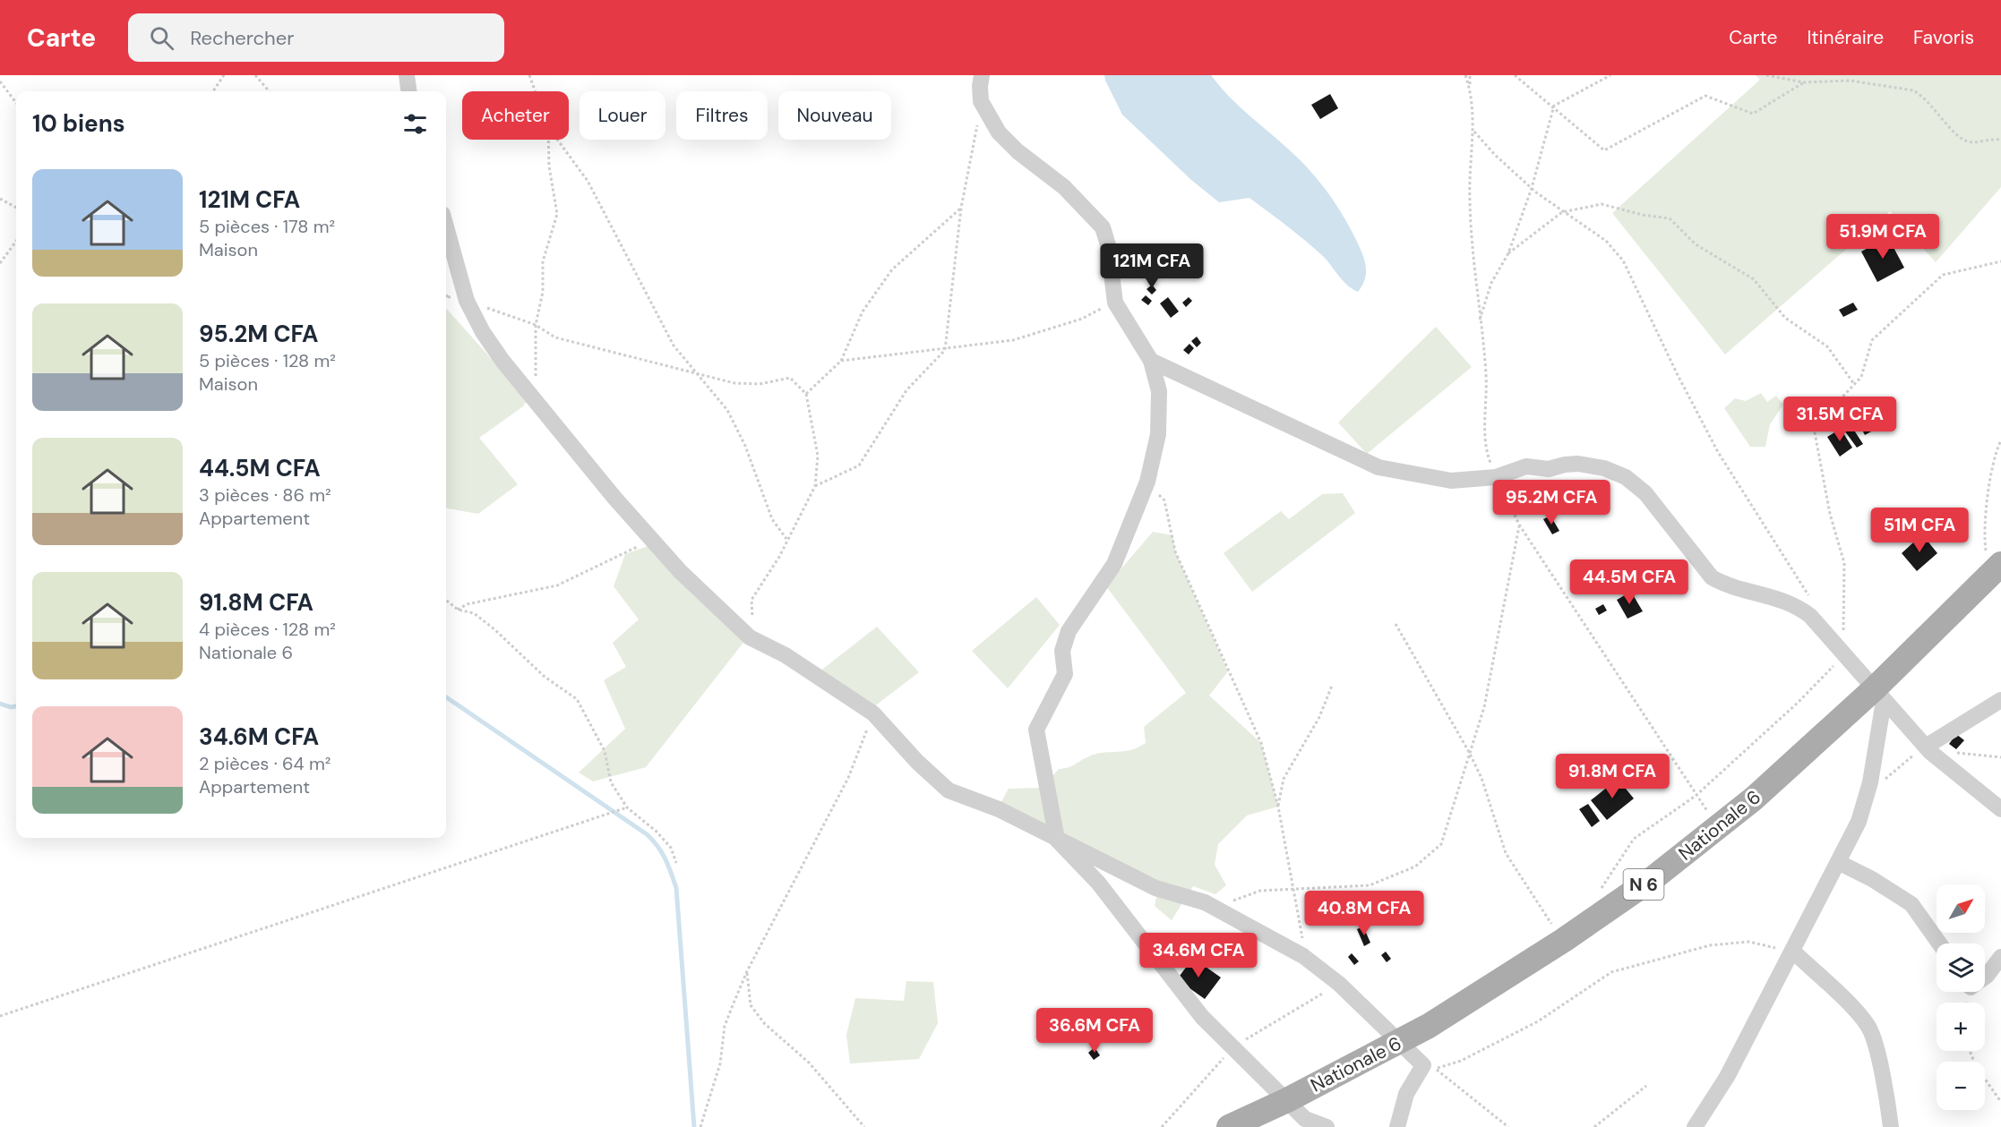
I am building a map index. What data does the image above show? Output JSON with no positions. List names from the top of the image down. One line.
{"streets":{"main road":["Nationale 6","N 6"]},"north":"top right","page":{"header":"Carte","search":"Rechercher","nav":["Carte","Itinéraire","Favoris"],"chip":["Acheter","Louer","Filtres","Nouveau"],"heading":"10 biens","list":[{"name":"121M CFA","note":"5 pièces · 178 m² · Maison"},{"name":"95.2M CFA","note":"5 pièces · 128 m² · Maison"},{"name":"44.5M CFA","note":"3 pièces · 86 m² · Appartement"},{"name":"91.8M CFA","note":"4 pièces · 128 m² · Nationale 6"},{"name":"34.6M CFA","note":"2 pièces · 64 m² · Appartement"}],"price":["51.9M CFA","121M CFA","31.5M CFA","95.2M CFA","51M CFA","44.5M CFA","91.8M CFA","40.8M CFA","34.6M CFA","36.6M CFA"],"map_buttons":["+","−"]}}
